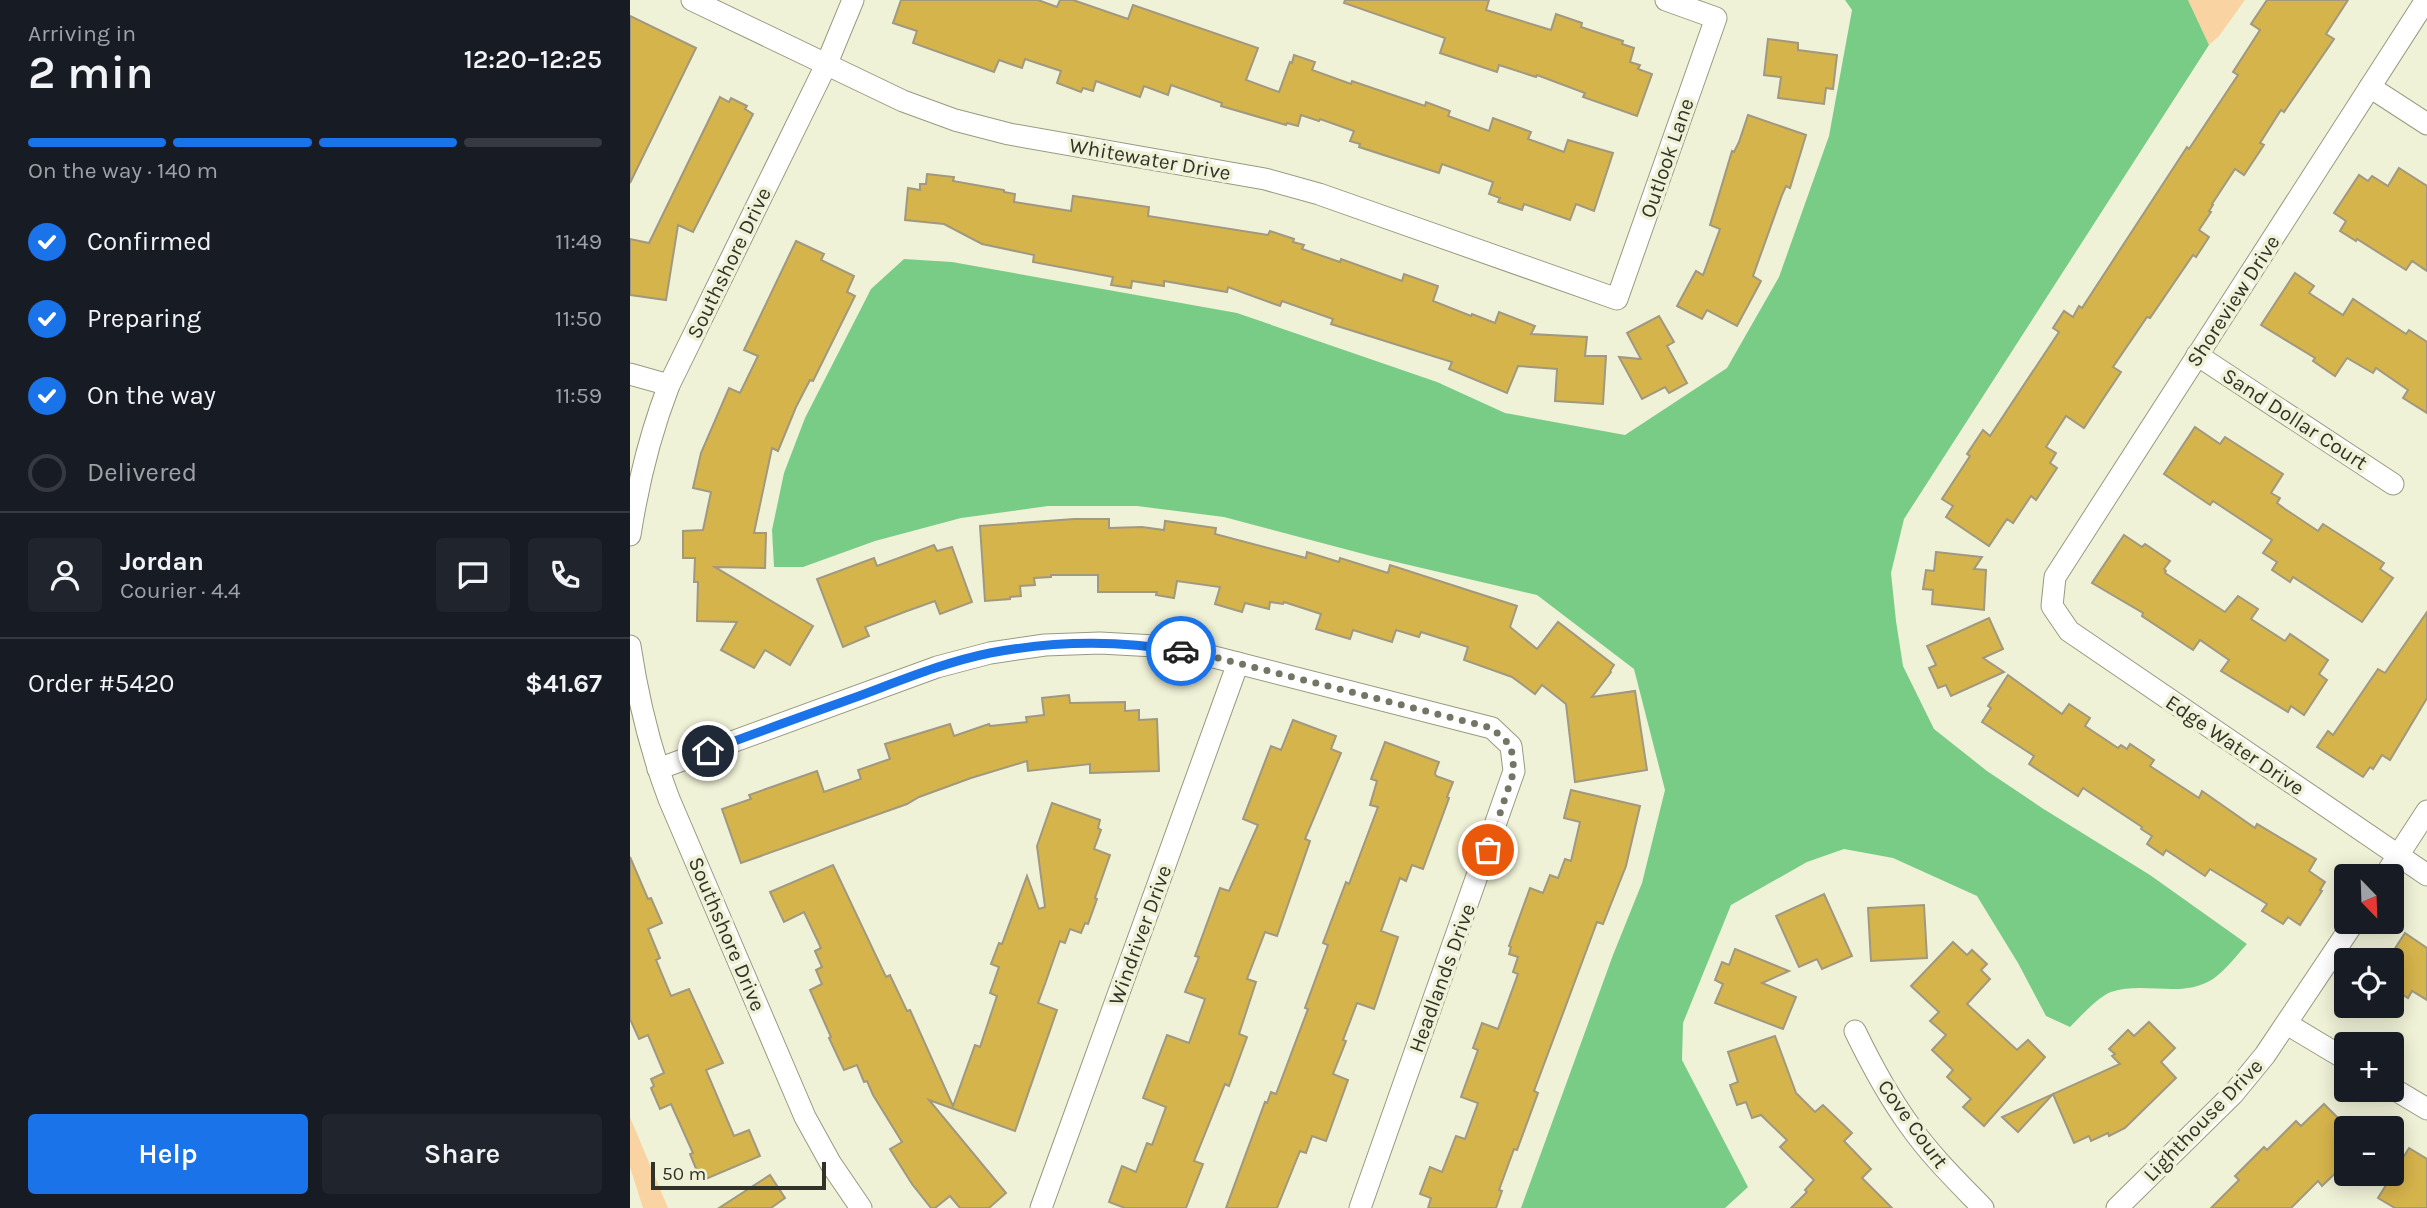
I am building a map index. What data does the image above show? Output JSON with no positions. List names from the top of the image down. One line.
{"streets":{"street":["Outlook Lane","Whitewater Drive","Southshore Drive","Shoreview Drive","Sand Dollar Court","Edge Water Drive","Windriver Drive","Headlands Drive","Lighthouse Drive","Cove Court"]},"crossings":[["Outlook Lane","Whitewater Drive"],["Whitewater Drive","Southshore Drive"],["Shoreview Drive","Sand Dollar Court"],["Shoreview Drive","Edge Water Drive"],["Windriver Drive","Headlands Drive"]],"scale_bar":"50 m","north":"bottom right","page":{"heading":["2 min","Arriving in","12:20–12:25"],"panel":["Jordan","Courier · 4.4","Order #5420","$41.67"],"bar":"On the way · 140 m","list":[["Confirmed","11:49"],["Preparing","11:50"],["On the way","11:59"],"Delivered"],"map_buttons":["+","−"],"buttons":["Help","Share"],"scale":"50 m"}}
